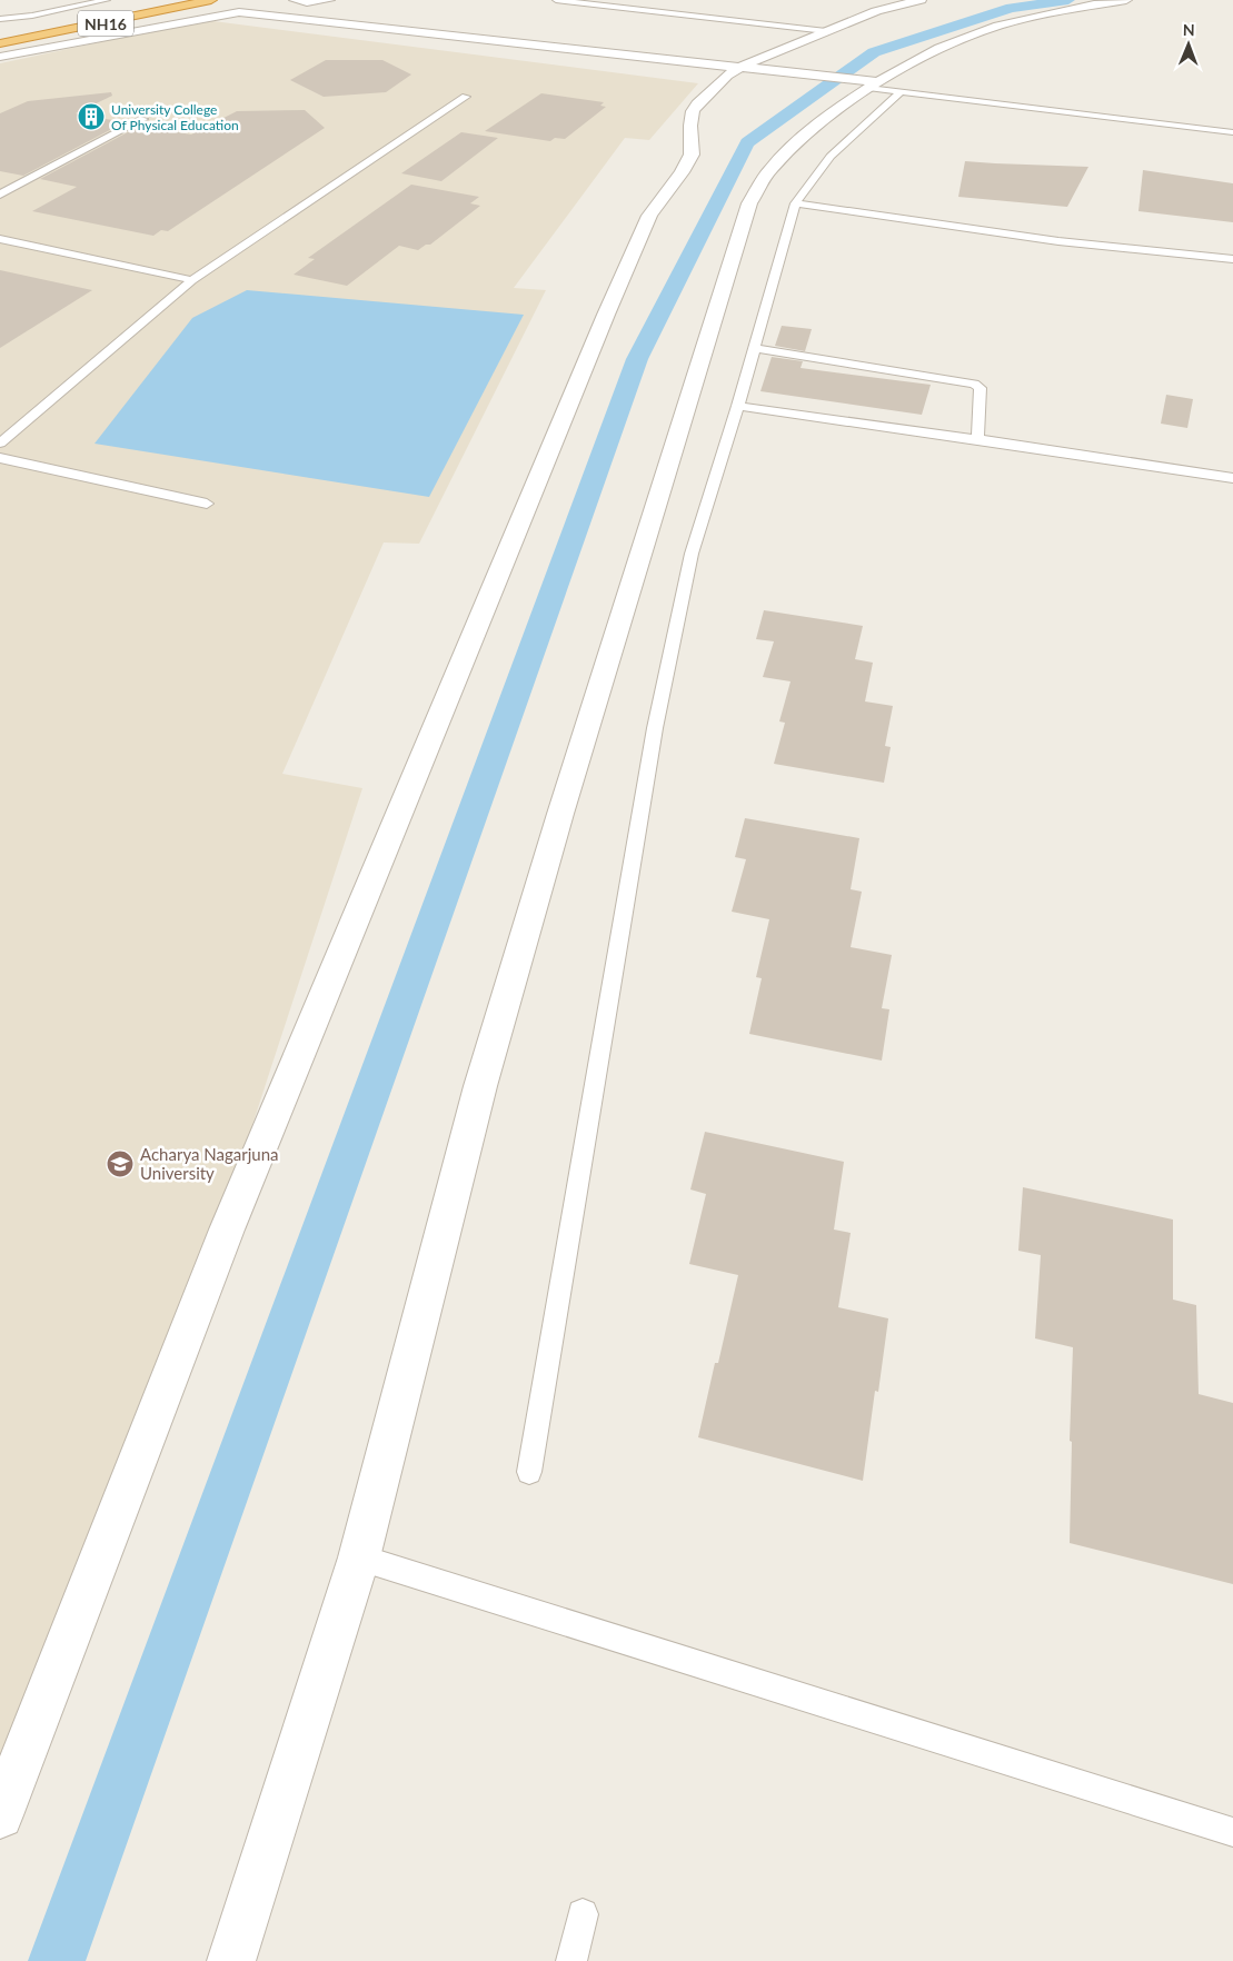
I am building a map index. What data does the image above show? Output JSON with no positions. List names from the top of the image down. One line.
{"streets":{"highway":["NH16"]},"places":{"building":["University College Of Physical Education"],"school or university":["Acharya Nagarjuna University"]},"north":"top"}
